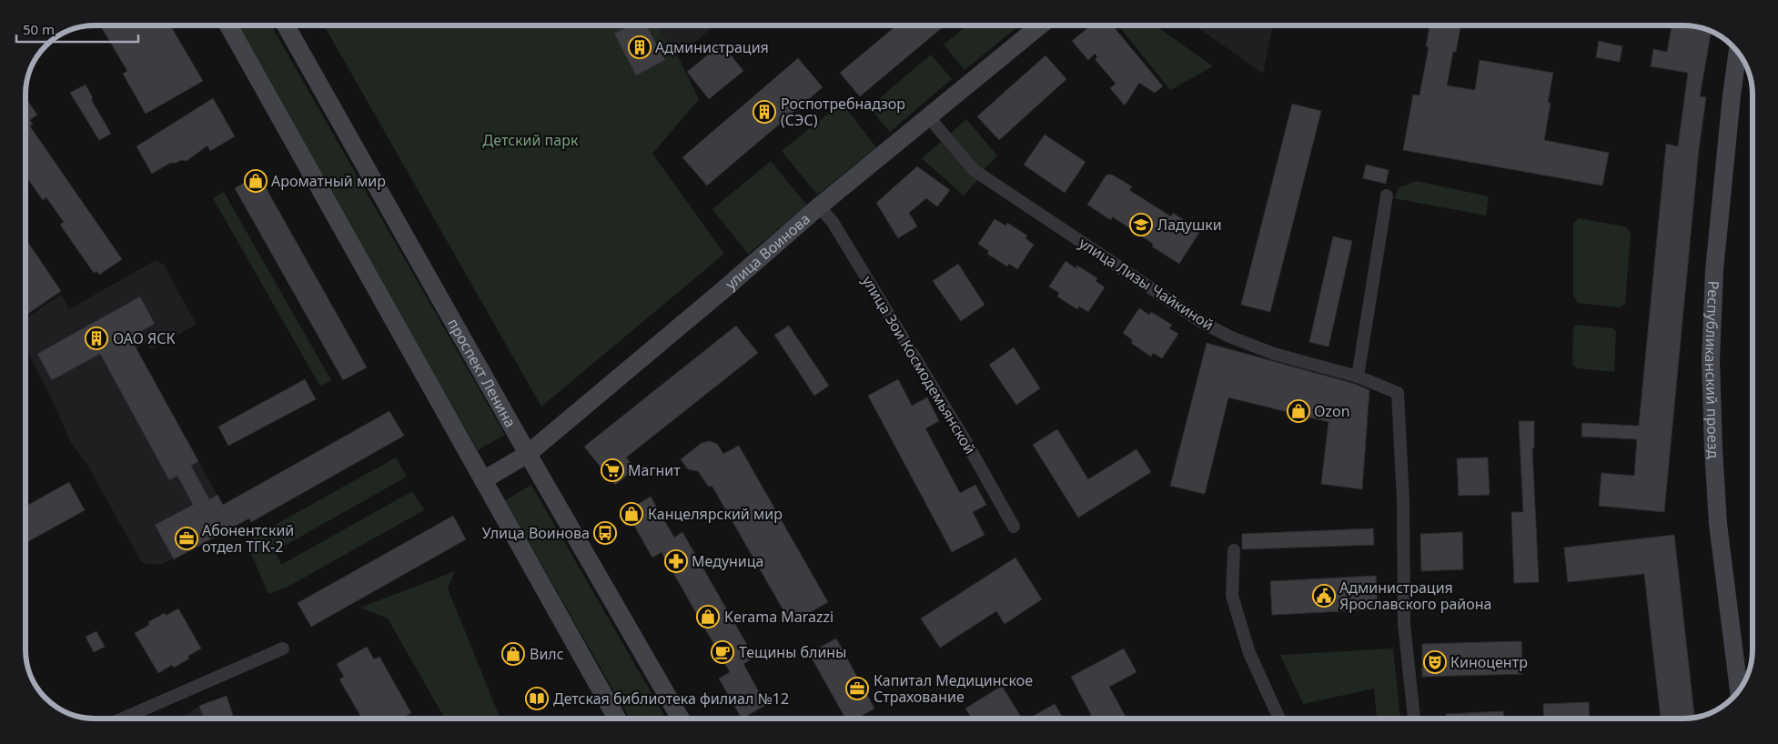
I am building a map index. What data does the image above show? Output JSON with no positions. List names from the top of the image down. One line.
{"streets":{"main road":["улица Воинова","Республиканский проезд","проспект Ленина"],"street":["улица Лизы Чайкиной","улица Зои Космодемьянской"]},"crossings":[["улица Воинова","улица Лизы Чайкиной"],["улица Воинова","улица Зои Космодемьянской"],["улица Воинова","проспект Ленина"]],"parks":["Детский парк"],"places":{"building":["Администрация","Роспотребнадзор (СЭС)","ОАО ЯСК"],"shop":["Ароматный мир","Ozon","Канцелярский мир","Kerama Marazzi","Вилс"],"school or university":["Ладушки"],"supermarket":["Магнит"],"bus stop":["Улица Воинова"],"office":["Абонентский отдел ТГК-2","Капитал Медицинское Страхование"],"pharmacy":["Медуница"],"public building":["Администрация Ярославского района"],"cafe":["Тещины блины"],"theatre":["Киноцентр"],"library":["Детская библиотека филиал №12"]},"scale_bar":"50 m"}
